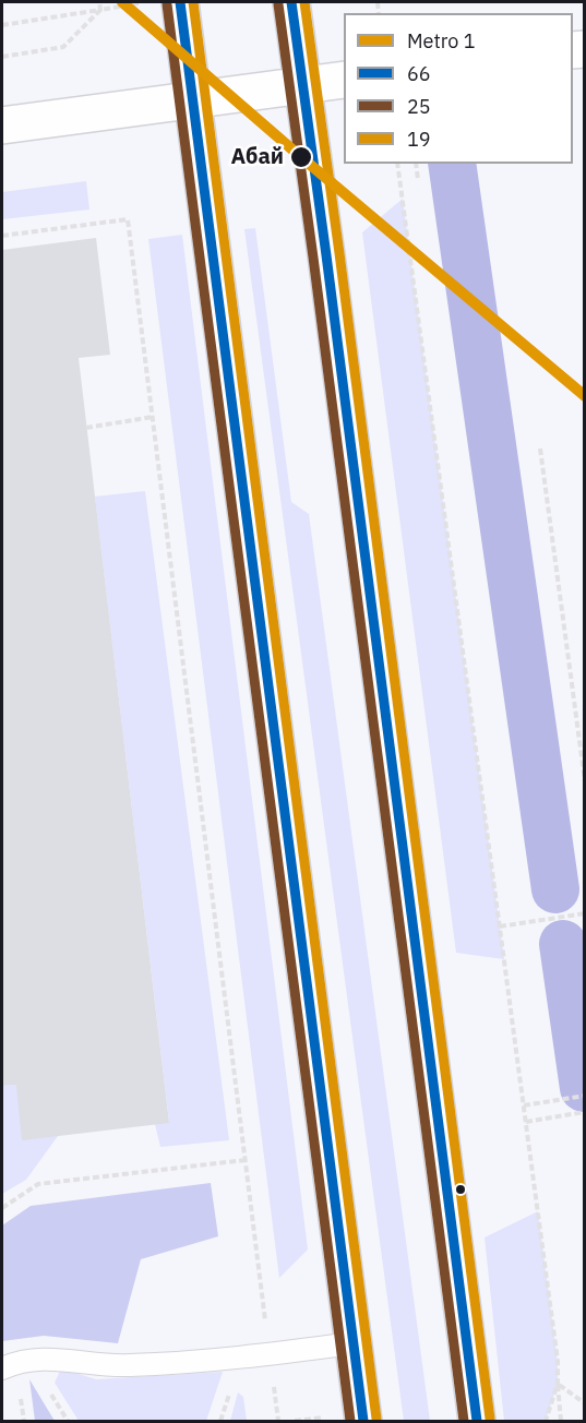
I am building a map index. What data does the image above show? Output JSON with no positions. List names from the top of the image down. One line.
{"places":["Абай"],"lines":["metro line 1","transit line 66","transit line 19","transit line 25"],"legend":["Metro 1","66","25","19"]}
